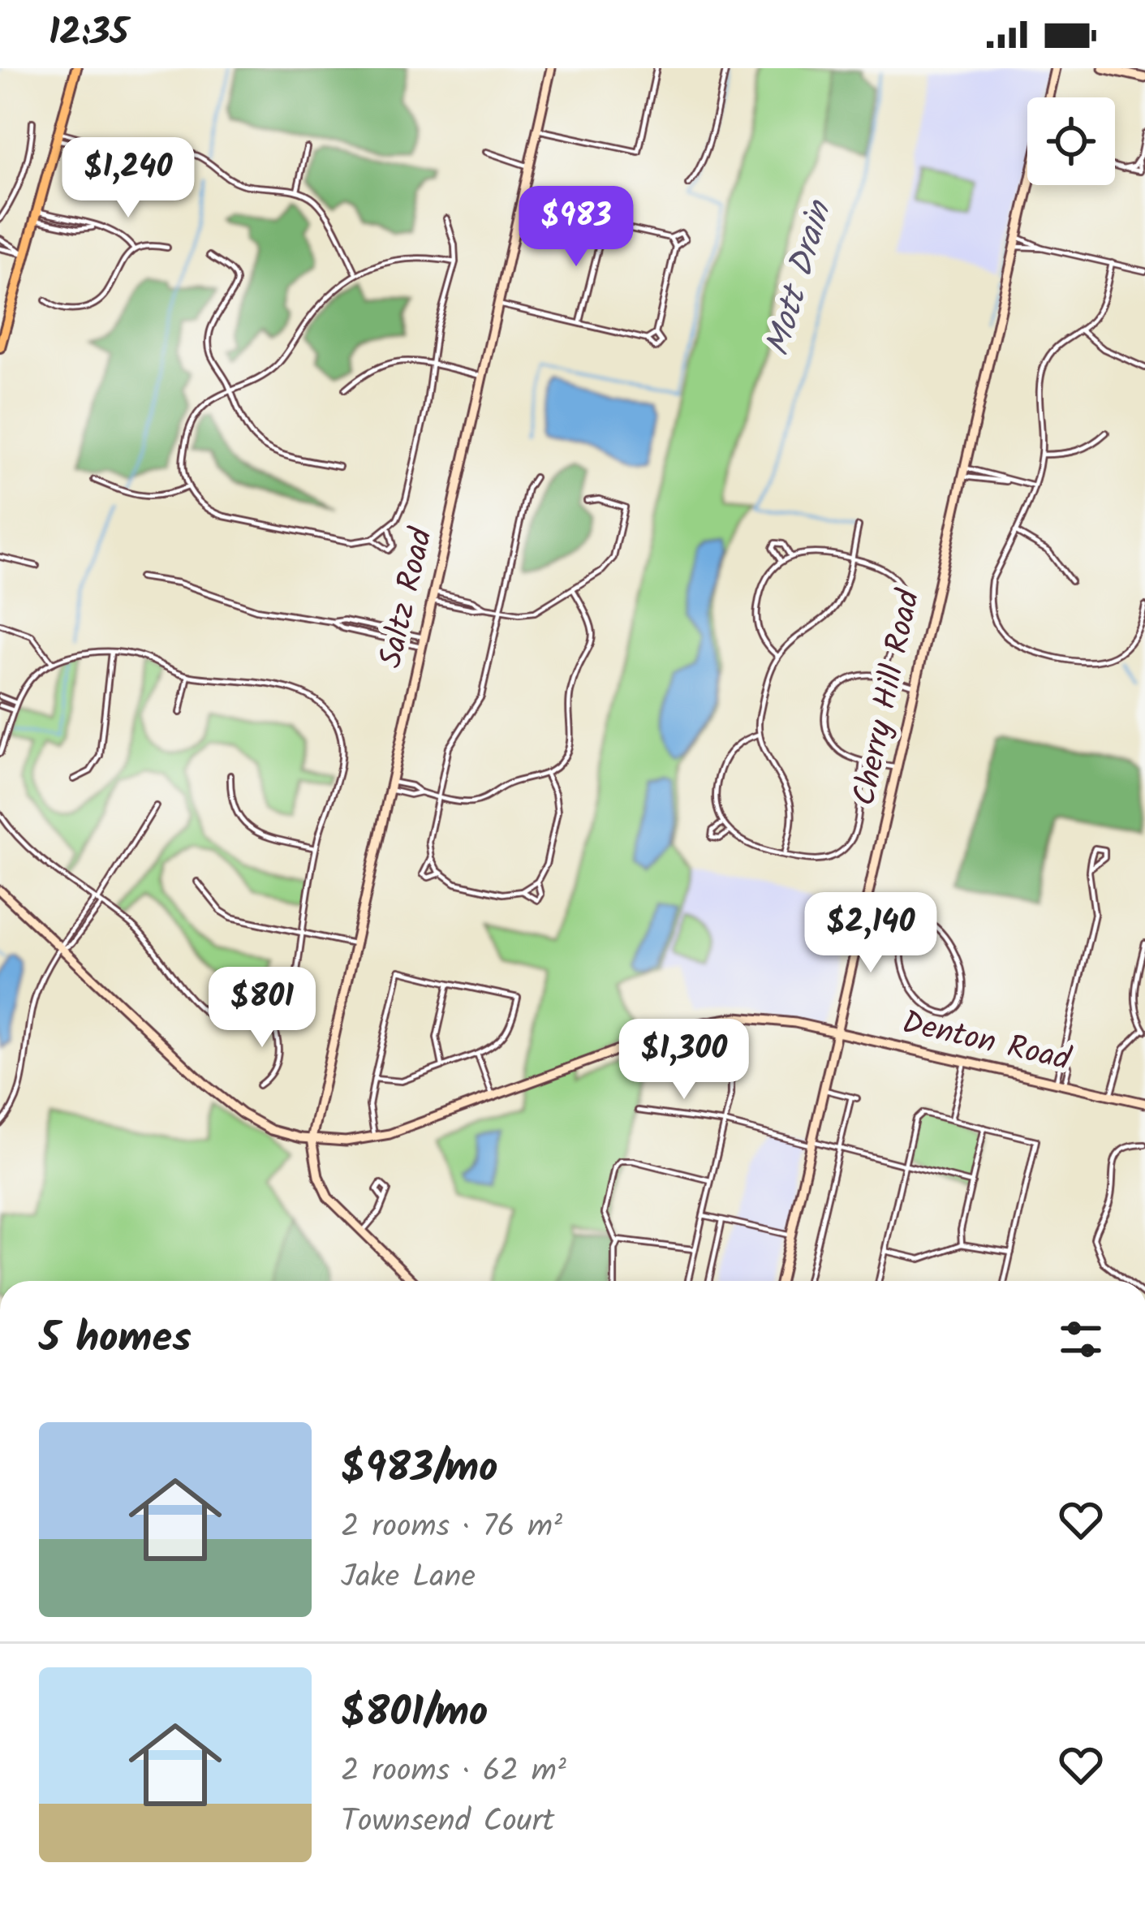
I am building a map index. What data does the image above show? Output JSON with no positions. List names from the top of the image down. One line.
{"streets":{"street":["Saltz Road","Cherry Hill Road","Denton Road"]},"crossings":[["Saltz Road","Denton Road"],["Cherry Hill Road","Denton Road"]],"water":["Mott Drain"],"page":{"status":"12:35","price":["$1,240","$983","$2,140","$801","$1,300"],"heading":"5 homes","list":[{"name":"$983/mo","note":"2 rooms · 76 m² · Jake Lane"},{"name":"$801/mo","note":"2 rooms · 62 m² · Townsend Court"}]}}
